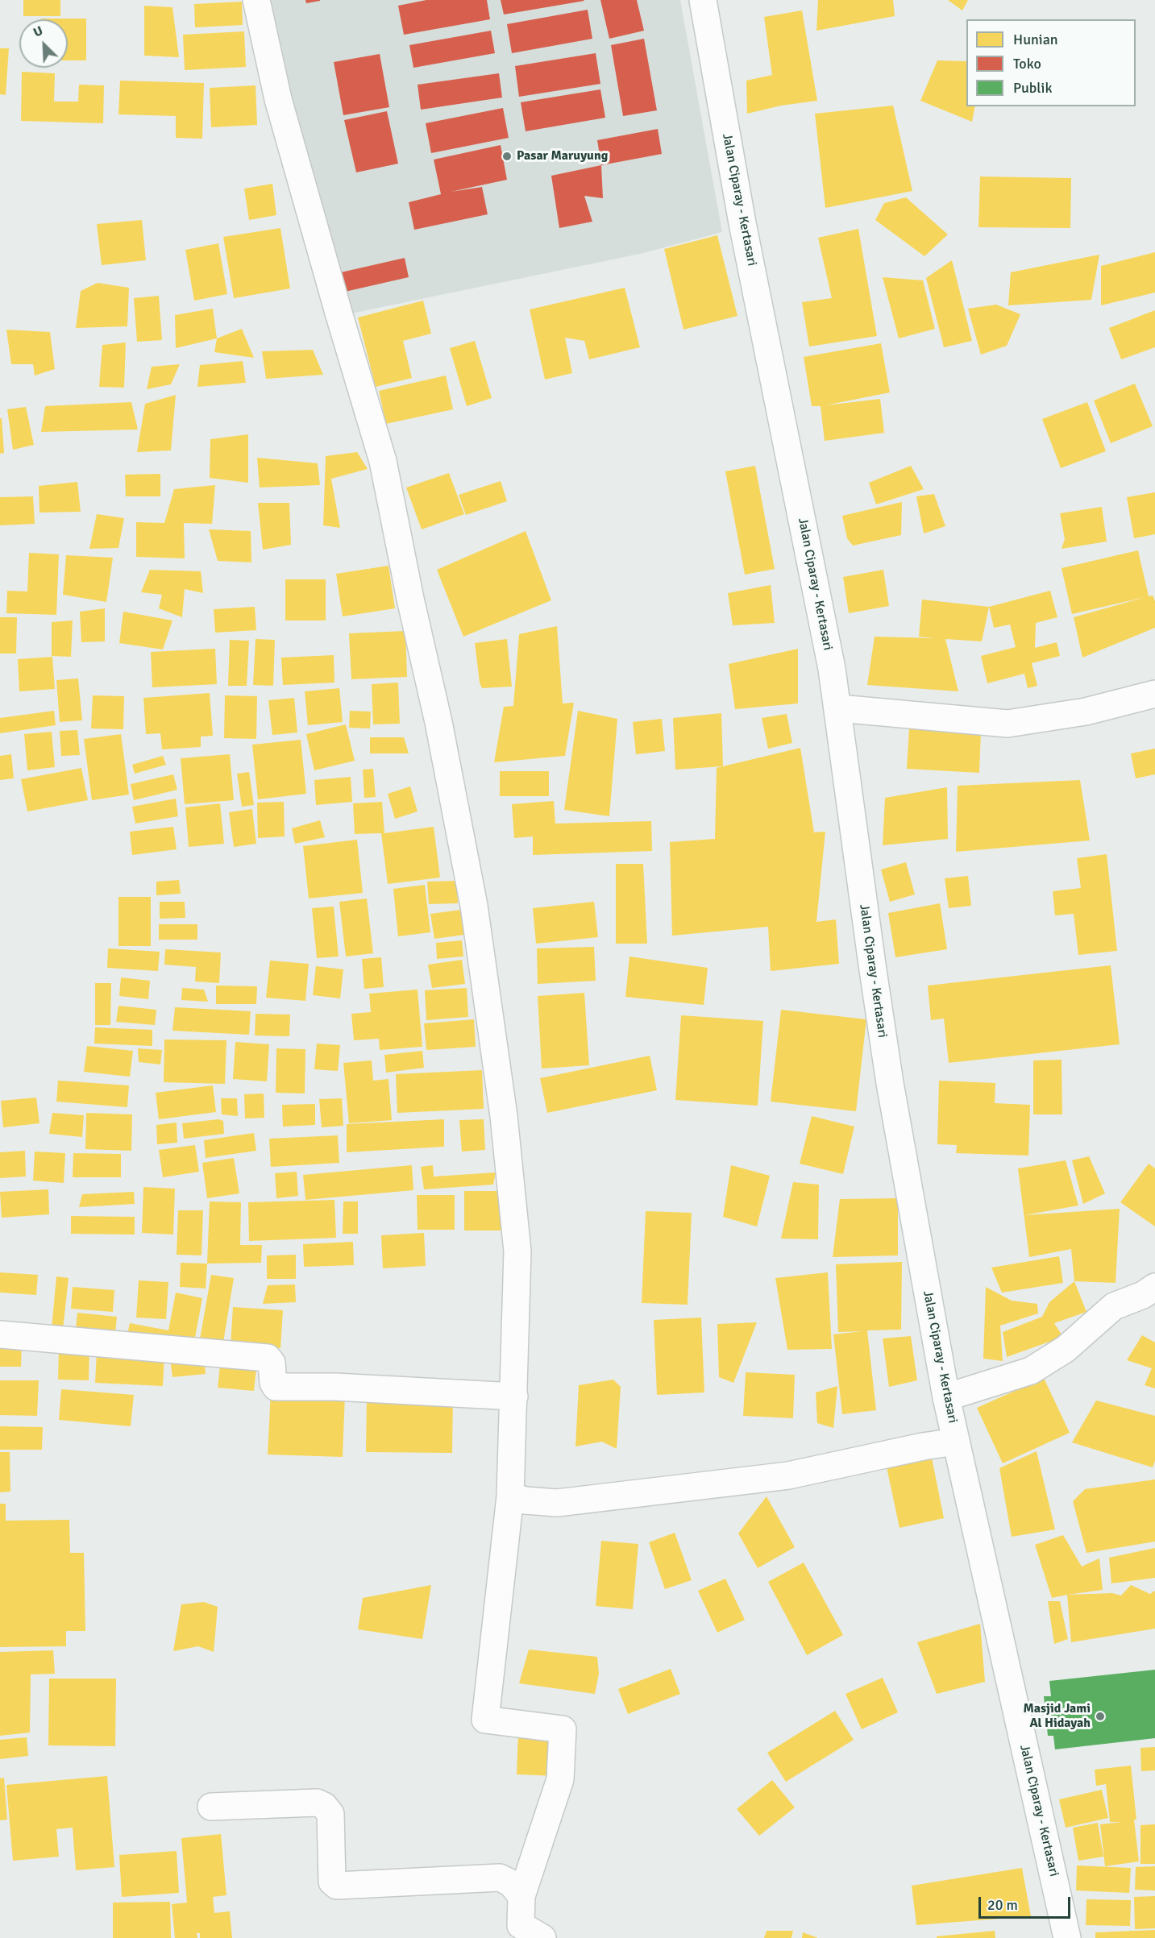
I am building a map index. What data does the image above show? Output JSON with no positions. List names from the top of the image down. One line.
{"streets":{"street":["Jalan Ciparay - Kertasari"]},"places":["Pasar Maruyung","Masjid Jami Al Hidayah"],"legend":["Hunian","Toko","Publik"],"scale_bar":"20 m","north":"top left"}
